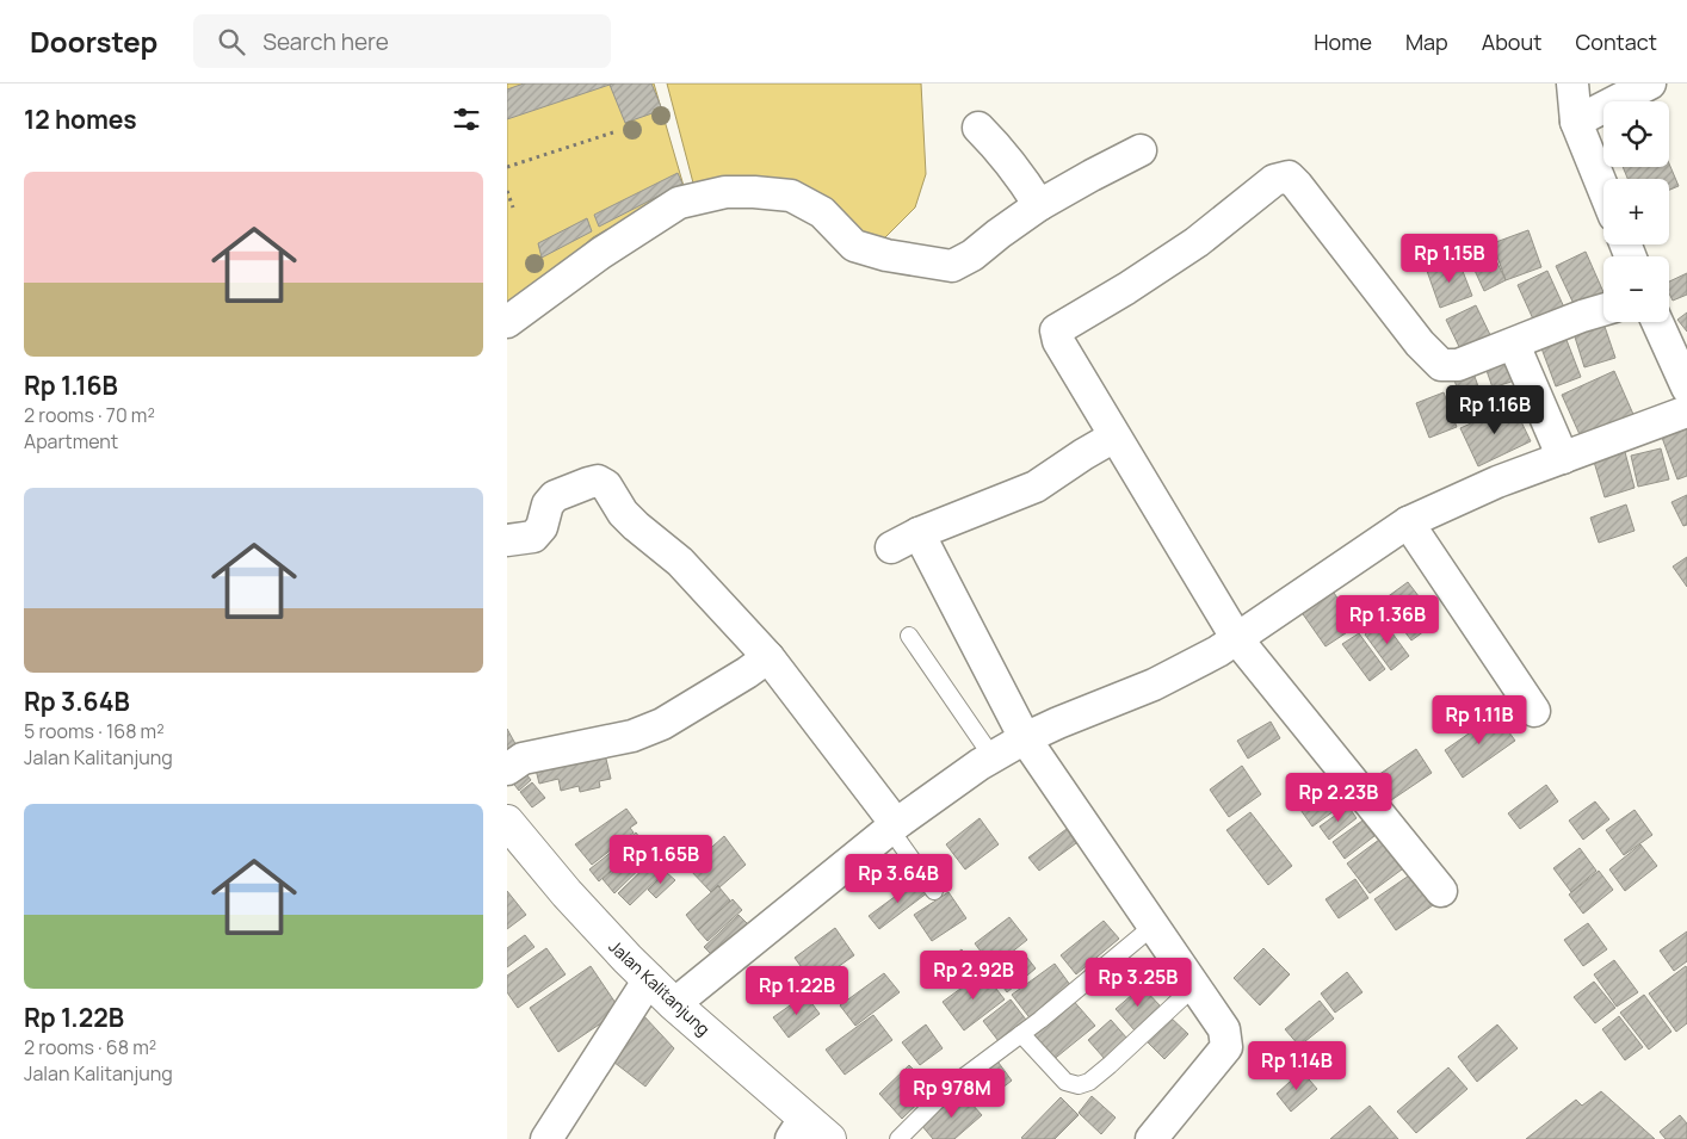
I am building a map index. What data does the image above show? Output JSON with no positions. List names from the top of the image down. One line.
{"streets":{"main road":["Jalan Kalitanjung"]},"page":{"header":"Doorstep","search":"Search here","nav":["Home","Map","About","Contact"],"heading":"12 homes","map_buttons":["+","−"],"list":[{"name":"Rp 1.16B","note":"2 rooms · 70 m² · Apartment"},{"name":"Rp 3.64B","note":"5 rooms · 168 m² · Jalan Kalitanjung"},{"name":"Rp 1.22B","note":"2 rooms · 68 m² · Jalan Kalitanjung"}],"price":["Rp 1.15B","Rp 1.16B","Rp 1.36B","Rp 1.11B","Rp 2.23B","Rp 1.65B","Rp 3.64B","Rp 2.92B","Rp 3.25B","Rp 1.22B","Rp 1.14B","Rp 978M"]}}
